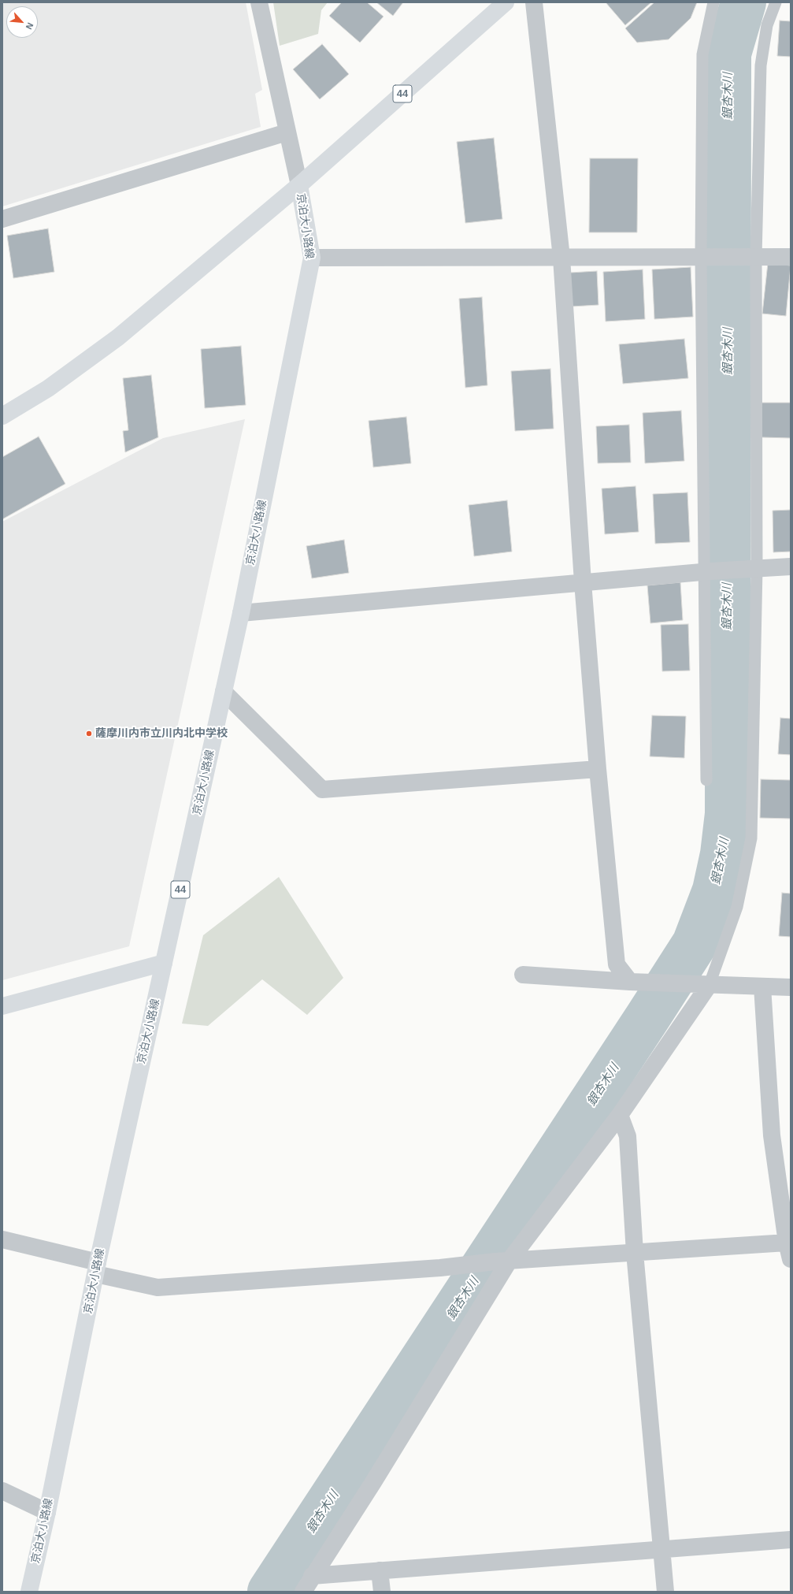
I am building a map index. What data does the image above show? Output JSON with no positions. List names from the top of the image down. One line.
{"streets":{"main road":["44","京泊大小路線"]},"water":["銀杏木川"],"places":["薩摩川内市立川内北中学校"],"north":"bottom right"}
